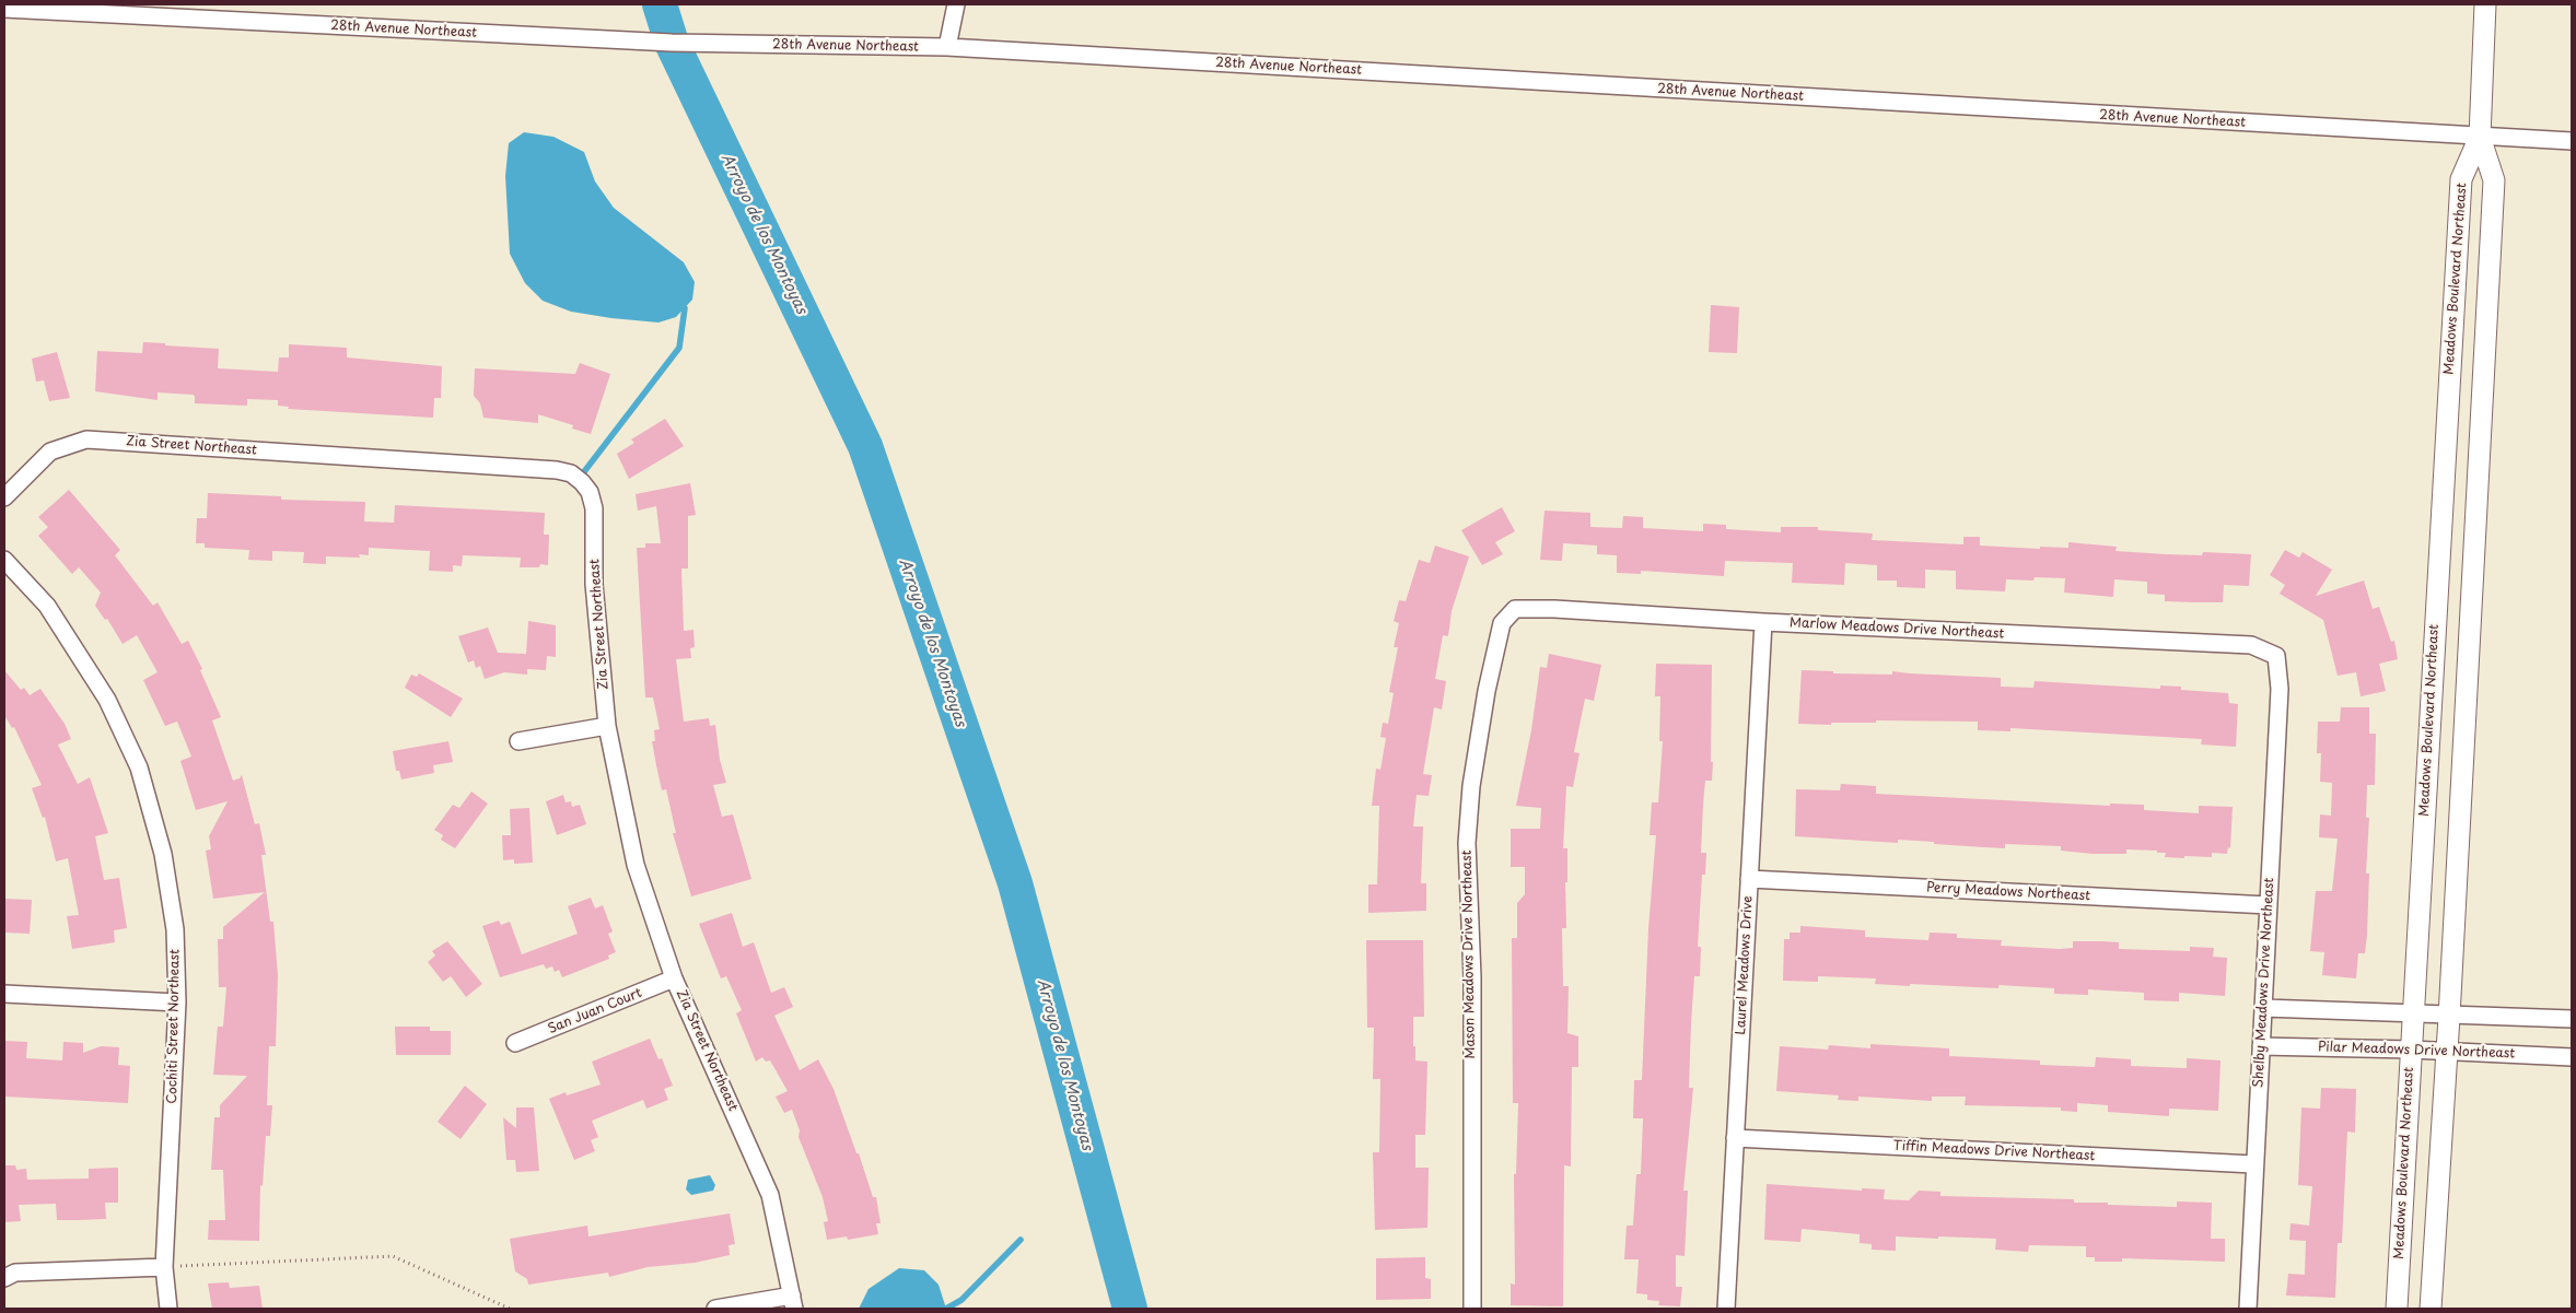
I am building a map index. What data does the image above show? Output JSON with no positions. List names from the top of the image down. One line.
{"streets":{"street":["28th Avenue Northeast","Meadows Boulevard Northeast","Zia Street Northeast","Marlow Meadows Drive Northeast","Perry Meadows Northeast","Mason Meadows Drive Northeast","Laurel Meadows Drive","Shelby Meadows Drive Northeast","San Juan Court","Cochiti Street Northeast","Pilar Meadows Drive Northeast","Tiffin Meadows Drive Northeast"]},"crossings":[["28th Avenue Northeast","Meadows Boulevard Northeast"],["Meadows Boulevard Northeast","Pilar Meadows Drive Northeast"],["Zia Street Northeast","San Juan Court"],["Marlow Meadows Drive Northeast","Mason Meadows Drive Northeast"],["Marlow Meadows Drive Northeast","Laurel Meadows Drive"],["Marlow Meadows Drive Northeast","Shelby Meadows Drive Northeast"],["Perry Meadows Northeast","Laurel Meadows Drive"],["Perry Meadows Northeast","Shelby Meadows Drive Northeast"],["Laurel Meadows Drive","Tiffin Meadows Drive Northeast"],["Shelby Meadows Drive Northeast","Pilar Meadows Drive Northeast"],["Shelby Meadows Drive Northeast","Tiffin Meadows Drive Northeast"]],"water":["Arroyo de los Montoyas"]}
